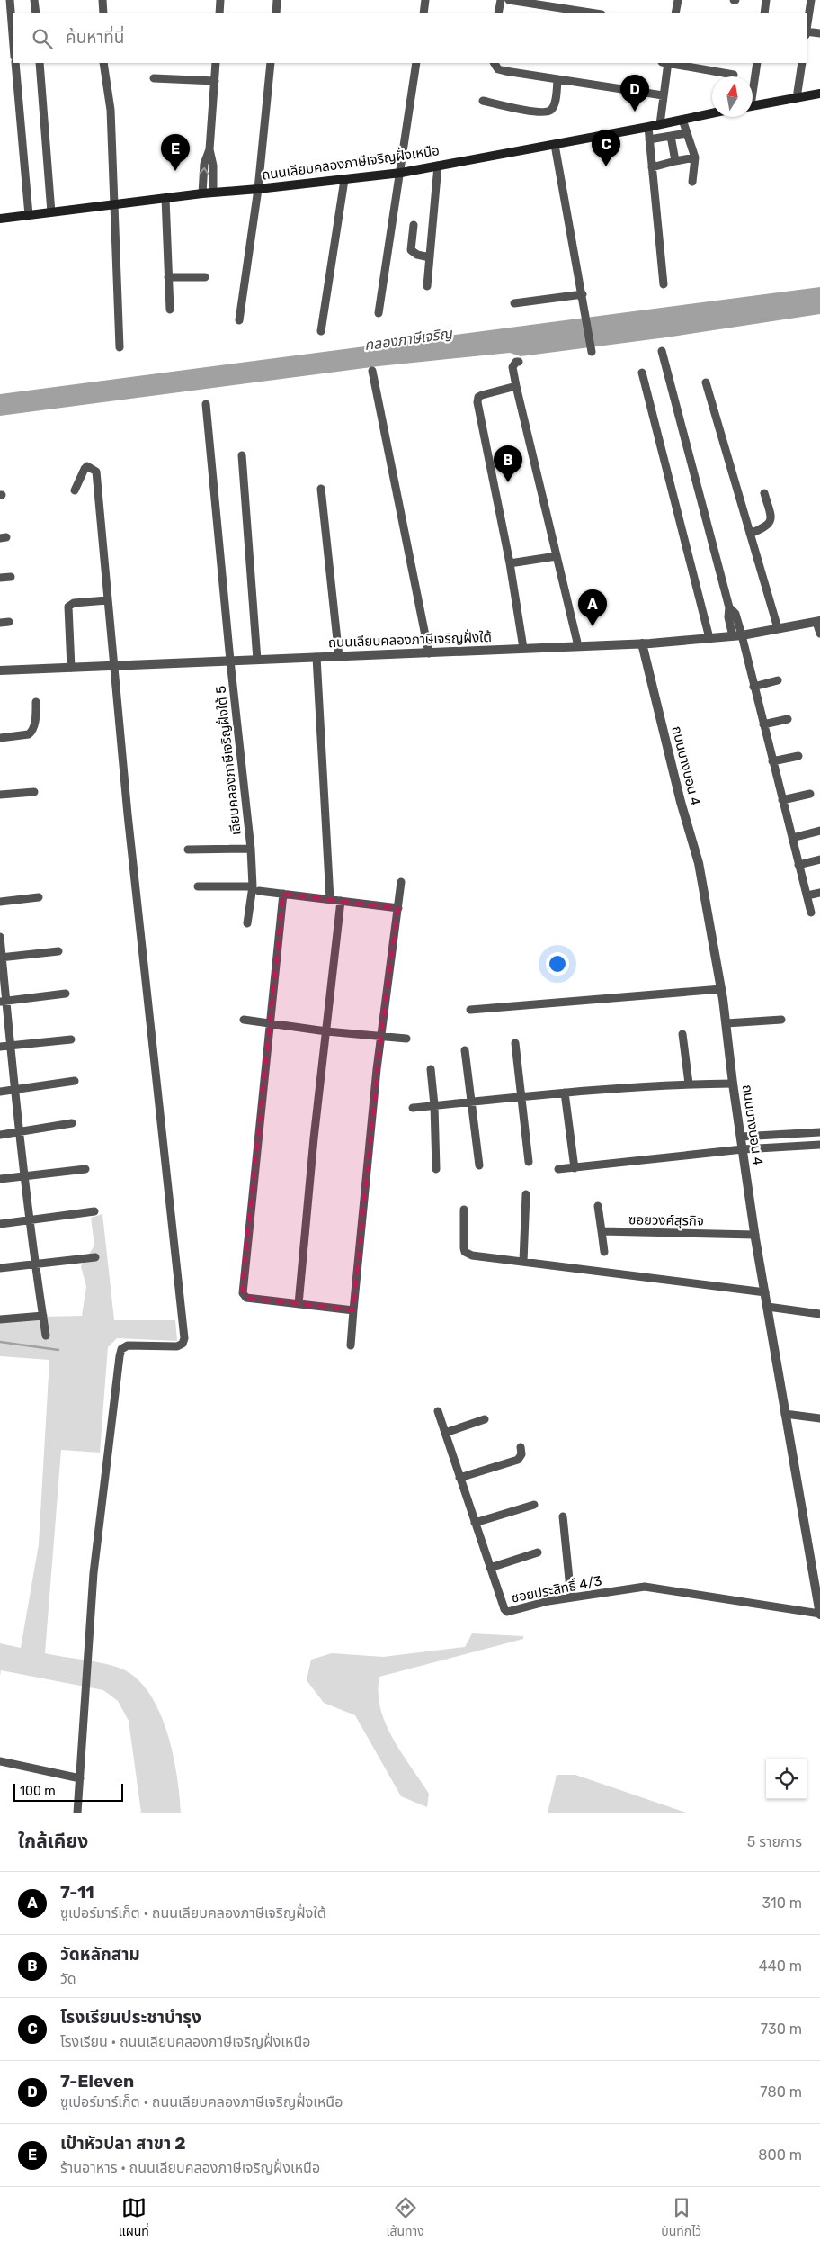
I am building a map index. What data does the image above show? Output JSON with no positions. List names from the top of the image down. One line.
{"streets":{"main road":["ถนนเลียบคลองภาษีเจริญฝั่งเหนือ"],"street":["ถนนเลียบคลองภาษีเจริญฝั่งใต้","เลียบคลองภาษีเจริญฝั่งใต้ 5","ถนนบางบอน 4","ซอยวงศ์สุรกิจ","ซอยประสิทธิ์ 4/3"]},"crossings":[["ถนนเลียบคลองภาษีเจริญฝั่งใต้","เลียบคลองภาษีเจริญฝั่งใต้ 5"],["ถนนเลียบคลองภาษีเจริญฝั่งใต้","ถนนบางบอน 4"],["ถนนบางบอน 4","ซอยวงศ์สุรกิจ"],["ถนนบางบอน 4","ซอยประสิทธิ์ 4/3"]],"water":["คลองภาษีเจริญ"],"scale_bar":"100 m","north":"top","page":{"search":"ค้นหาที่นี่","pins":["D","C","E","B","A"],"scale":"100 m","heading":["ใกล้เคียง","5 รายการ"],"list":[{"mark":"A","name":"7-11","note":"ซูเปอร์มาร์เก็ต · ถนนเลียบคลองภาษีเจริญฝั่งใต้","value":"310 m"},{"mark":"B","name":"วัดหลักสาม","note":"วัด","value":"440 m"},{"mark":"C","name":"โรงเรียนประชาบำรุง","note":"โรงเรียน · ถนนเลียบคลองภาษีเจริญฝั่งเหนือ","value":"730 m"},{"mark":"D","name":"7-Eleven","note":"ซูเปอร์มาร์เก็ต · ถนนเลียบคลองภาษีเจริญฝั่งเหนือ","value":"780 m"},{"mark":"E","name":"เป้าหัวปลา สาขา 2","note":"ร้านอาหาร · ถนนเลียบคลองภาษีเจริญฝั่งเหนือ","value":"800 m"}],"nav":["แผนที่","เส้นทาง","บันทึกไว้"]}}
